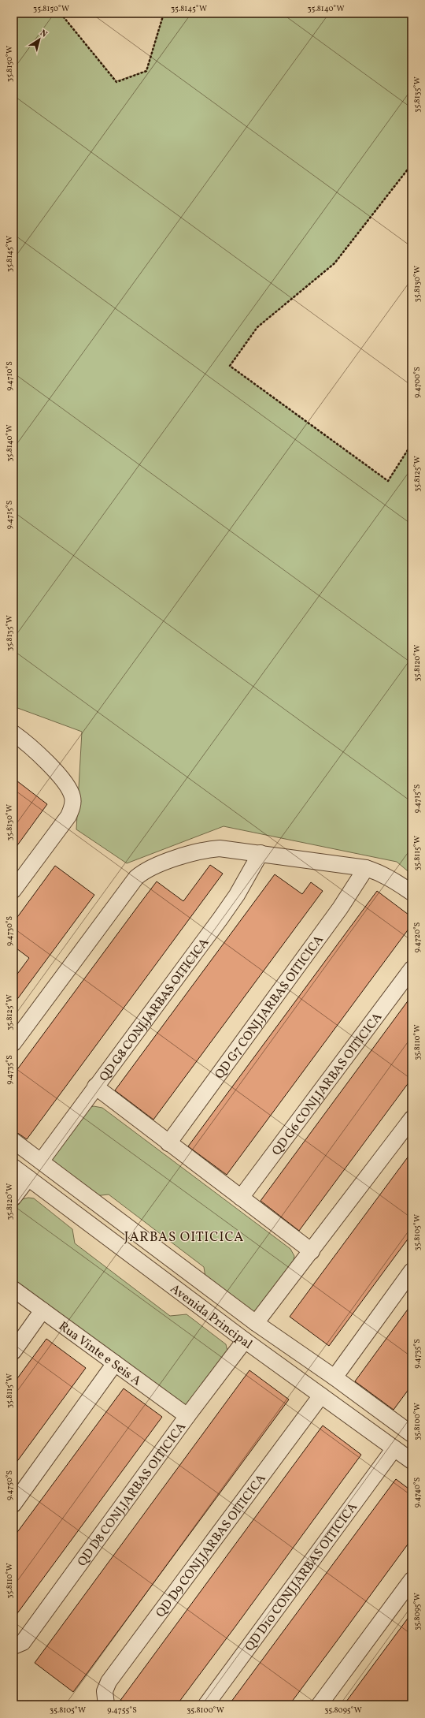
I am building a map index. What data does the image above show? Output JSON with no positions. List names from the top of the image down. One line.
{"streets":{"street":["QD G7 CONJ.JARBAS OITICICA","QD G8 CONJ.JARBAS OITICICA","QD G6 CONJ.JARBAS OITICICA","Avenida Principal","Rua Vinte e Seis A","QD D8 CONJ.JARBAS OITICICA","QD D9 CONJ.JARBAS OITICICA","QD D10 CONJ.JARBAS OITICICA"]},"crossings":[["QD G8 CONJ.JARBAS OITICICA","Avenida Principal"],["Avenida Principal","QD D8 CONJ.JARBAS OITICICA"],["Avenida Principal","QD D9 CONJ.JARBAS OITICICA"],["Avenida Principal","QD D10 CONJ.JARBAS OITICICA"],["Rua Vinte e Seis A","QD D8 CONJ.JARBAS OITICICA"]],"districts":["JARBAS OITICICA"],"north":"top right","coordinates":["35.8150°W","35.8145°W","35.8140°W","35.8135°W","35.8130°W","9.4710°S","9.4700°S","35.8125°W","9.4715°S","35.8120°W","35.8115°W","9.4730°S","9.4720°S","35.8110°W","9.4735°S","35.8105°W","35.8100°W","9.4750°S","9.4740°S","35.8095°W","9.4755°S"]}
